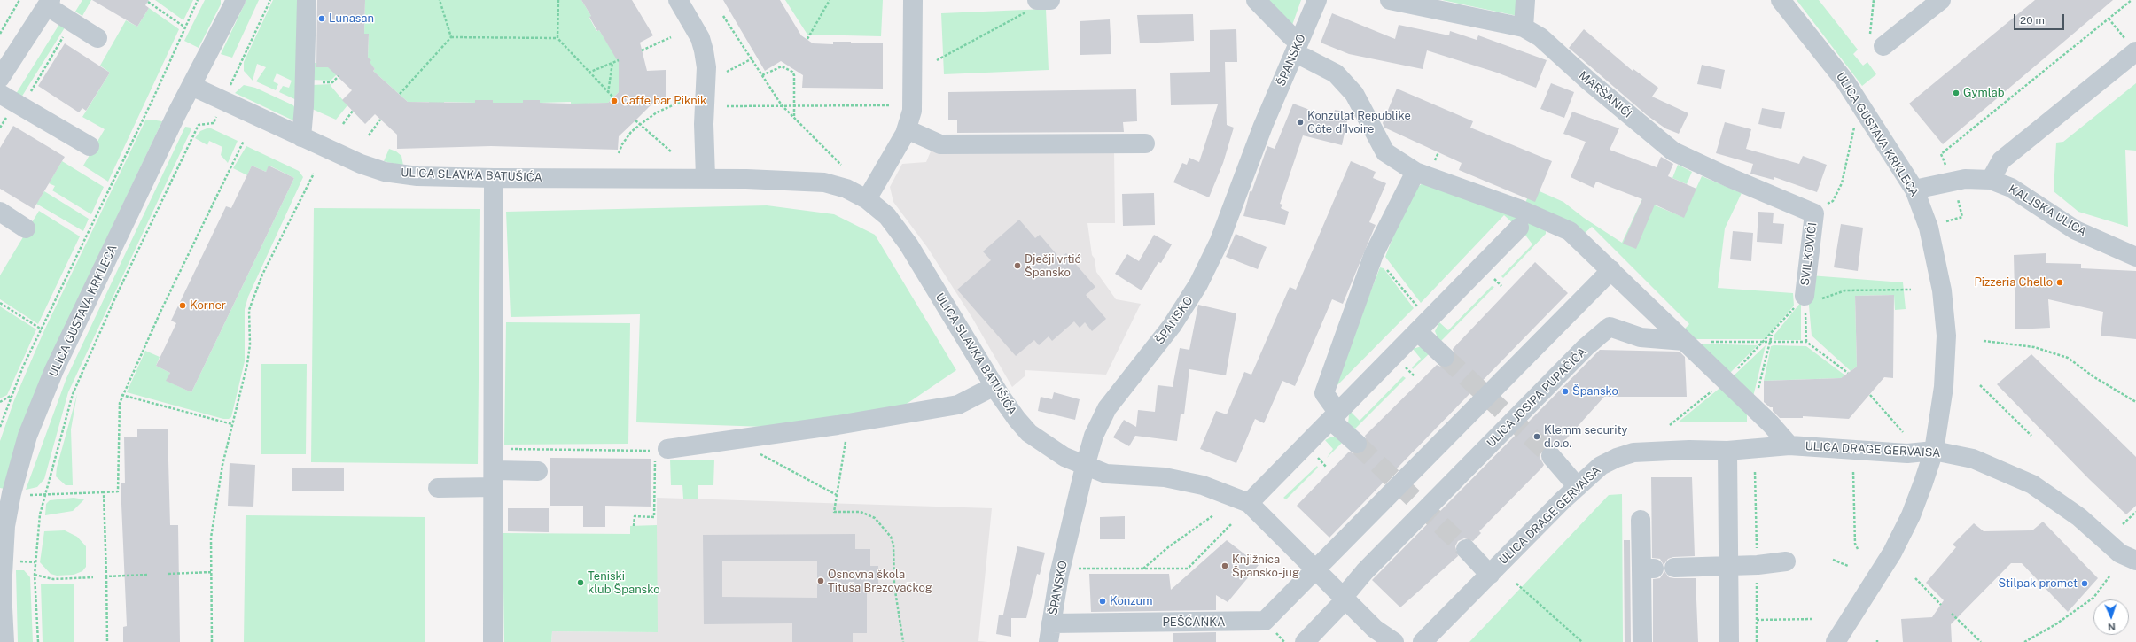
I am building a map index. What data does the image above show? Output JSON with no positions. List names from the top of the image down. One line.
{"streets":{"street":["ŠPANSKO","MARŠANIĆI","ULICA GUSTAVA KRKLECA","ULICA SLAVKA BATUŠIĆA","KALJSKA ULICA","SVILKOVIĆI","ULICA JOSIPA PUPAČIĆA","ULICA DRAGE GERVAISA","PEŠĆANKA"]},"crossings":[["ŠPANSKO","ULICA SLAVKA BATUŠIĆA"],["ŠPANSKO","PEŠĆANKA"],["MARŠANIĆI","SVILKOVIĆI"],["ULICA GUSTAVA KRKLECA","ULICA SLAVKA BATUŠIĆA"],["ULICA GUSTAVA KRKLECA","KALJSKA ULICA"],["ULICA GUSTAVA KRKLECA","ULICA DRAGE GERVAISA"],["ULICA SLAVKA BATUŠIĆA","ULICA JOSIPA PUPAČIĆA"],["ULICA SLAVKA BATUŠIĆA","PEŠĆANKA"]],"places":["Lunasan","Gymlab","Caffe bar Piknik","Konzulat Republike Côte d'Ivoire","Dječji vrtić Špansko","Pizzeria Chello","Korner","Špansko","Klemm security d.o.o.","Knjižnica Špansko-jug","Osnovna škola Tituša Brezovačkog","Teniski klub Špansko","Stilpak promet","Konzum"],"scale_bar":"20 m","north":"bottom"}
